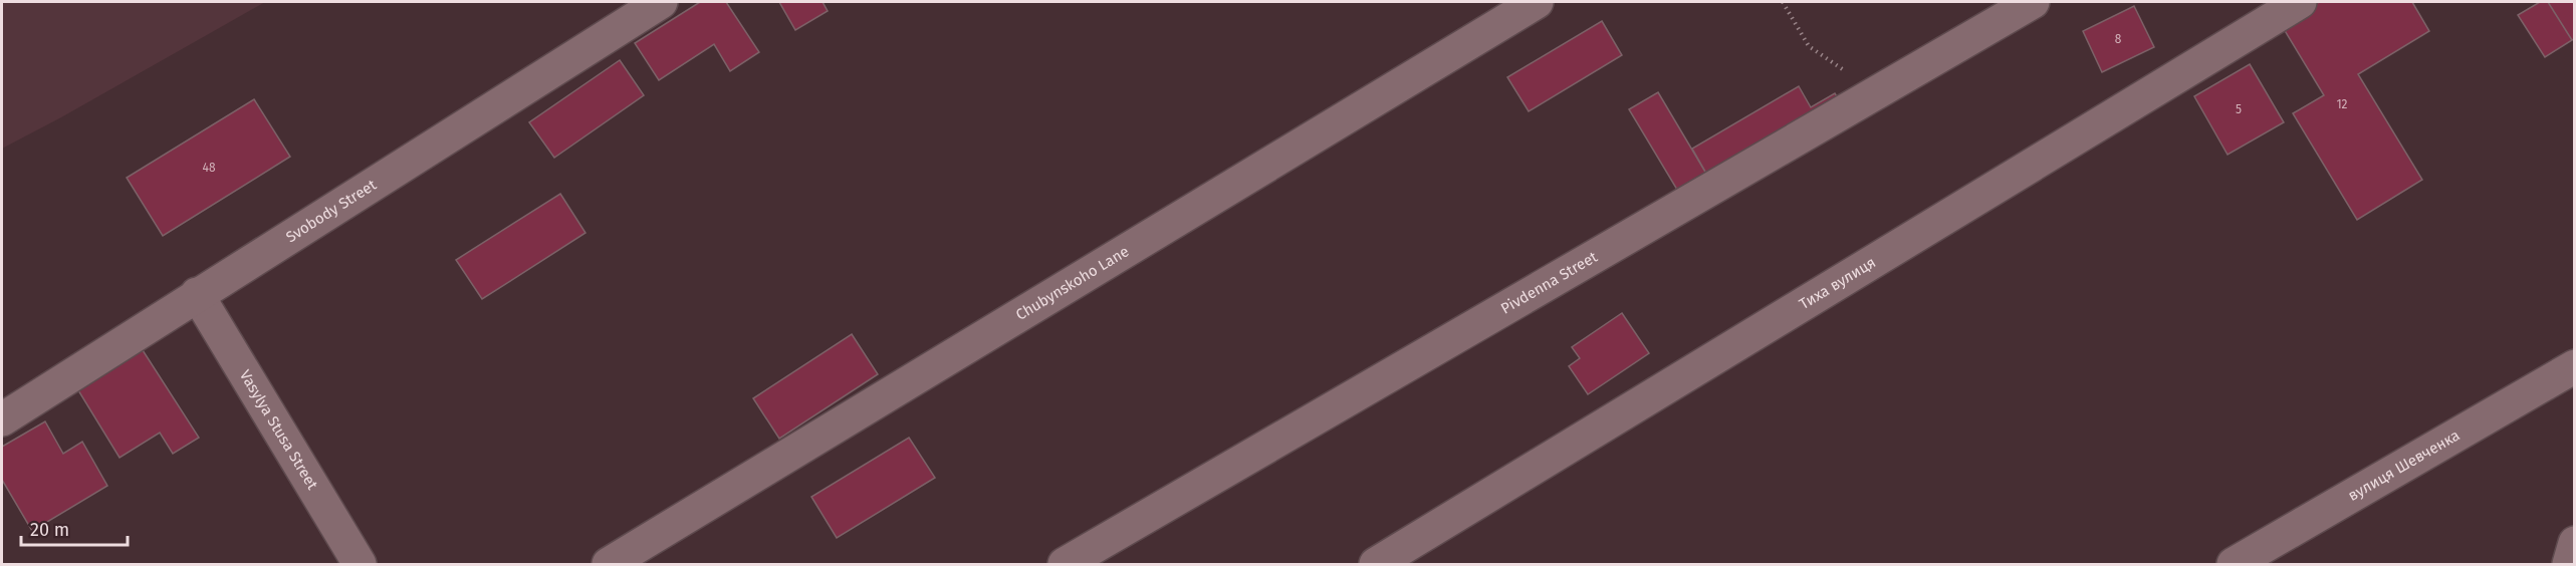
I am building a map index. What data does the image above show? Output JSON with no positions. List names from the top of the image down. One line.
{"streets":{"street":["Svobody Street","Chubynskoho Lane","Pivdenna Street","Тиха вулиця","Vasylya Stusa Street","вулиця Шевченка"]},"crossings":[["Svobody Street","Vasylya Stusa Street"]],"house_numbers":["8","12","5","48"],"scale_bar":"20 m"}
